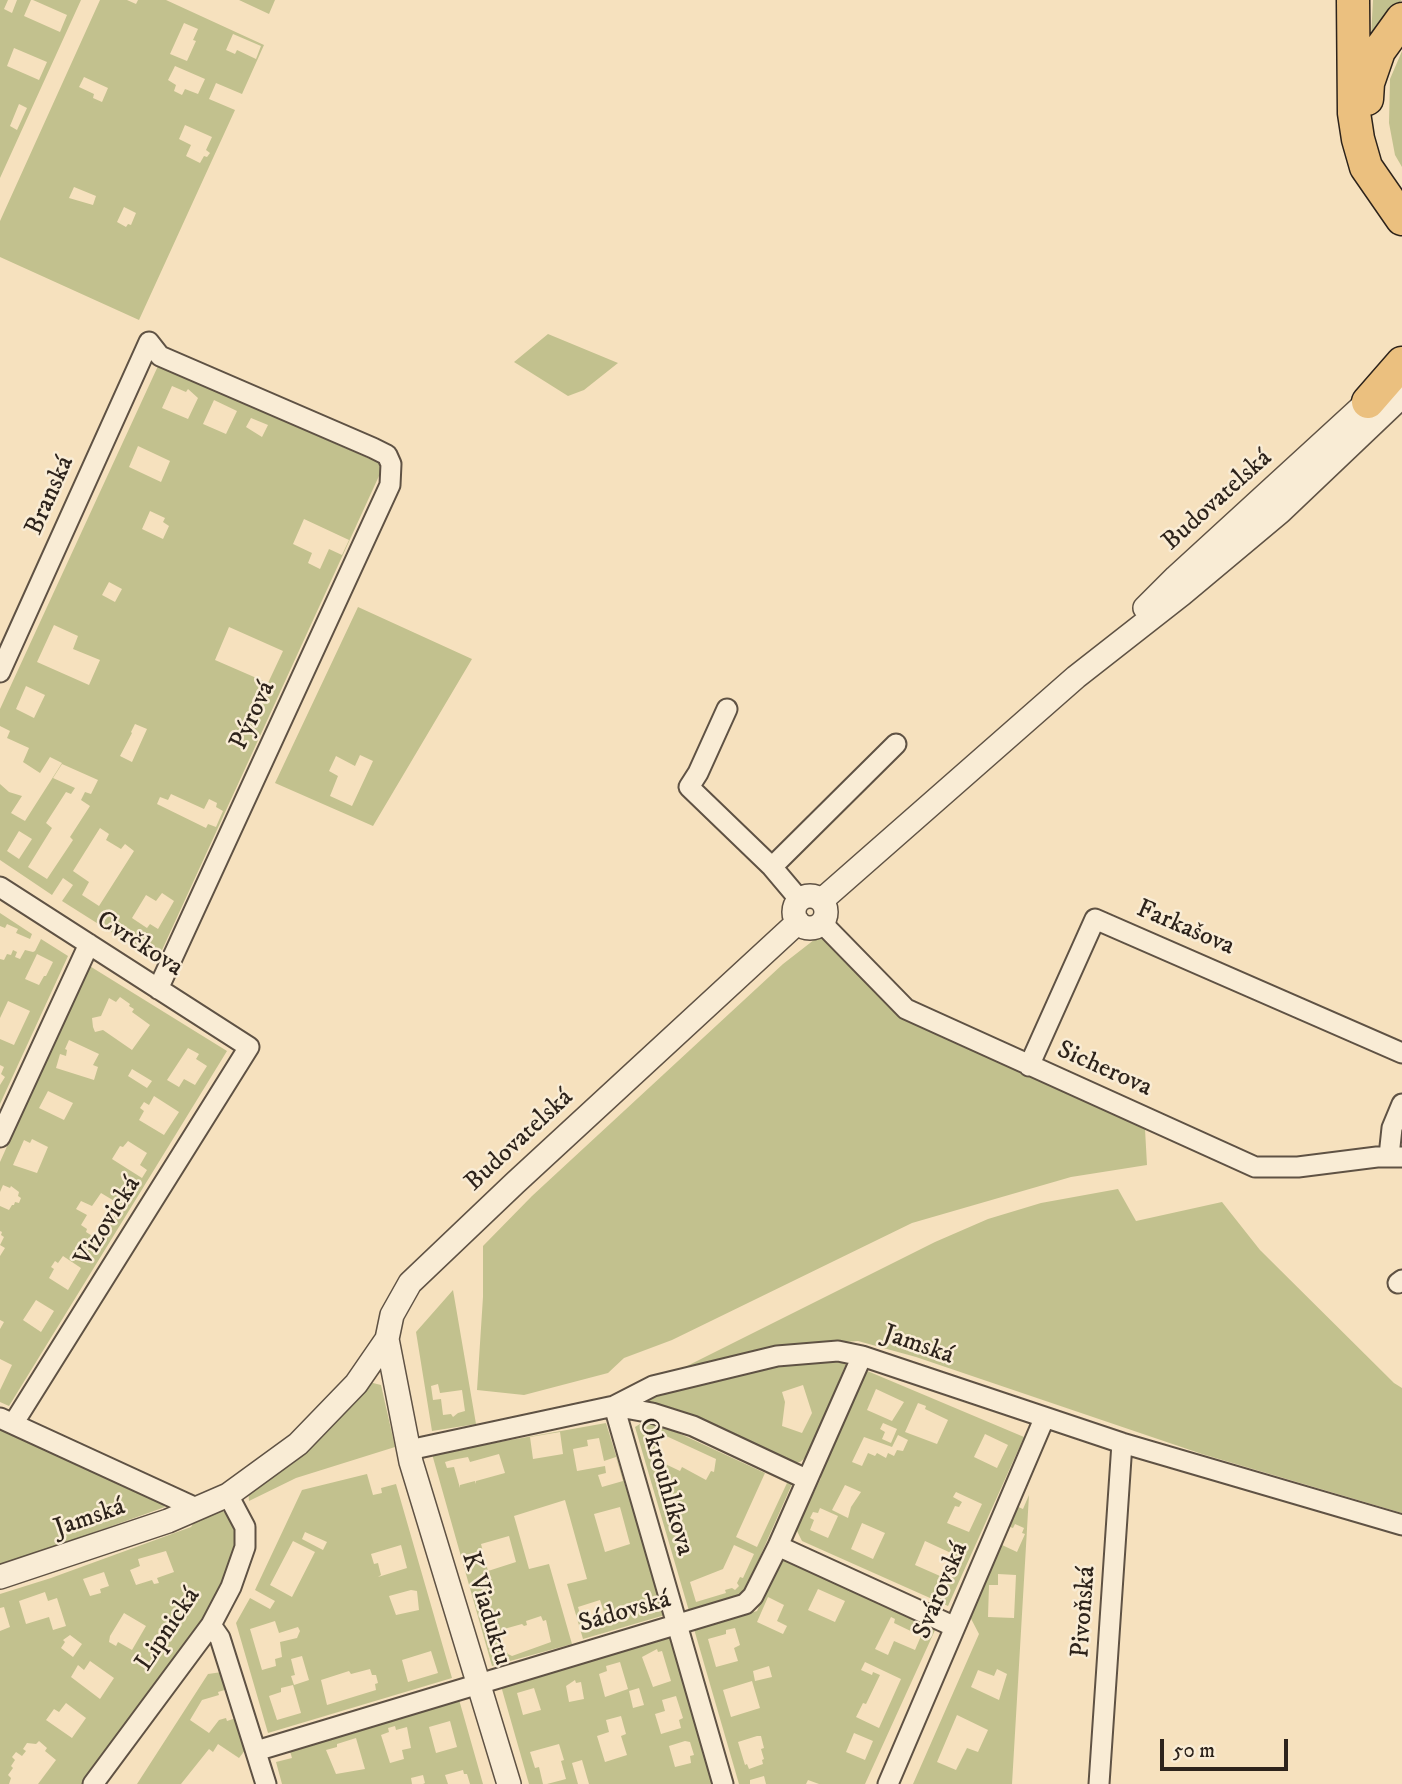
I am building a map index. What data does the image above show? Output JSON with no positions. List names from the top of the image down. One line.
{"streets":{"street":["Branská","Budovatelská","Pýrová","Farkašova","Cvrčkova","Sicherova","Vizovická","Jamská","Okrouhlíkova","Svárovská","K Viaduktu","Pivoňská","Sádovská","Lipnická"]},"crossings":[["Branská","Pýrová"],["Budovatelská","Sicherova"],["Budovatelská","Jamská"],["Budovatelská","K Viaduktu"],["Pýrová","Cvrčkova"],["Farkašova","Sicherova"],["Cvrčkova","Vizovická"],["Jamská","Okrouhlíkova"],["Jamská","Svárovská"],["Jamská","K Viaduktu"],["Jamská","Pivoňská"],["Jamská","Sádovská"],["Okrouhlíkova","Sádovská"],["K Viaduktu","Sádovská"]],"scale_bar":"50 m"}
